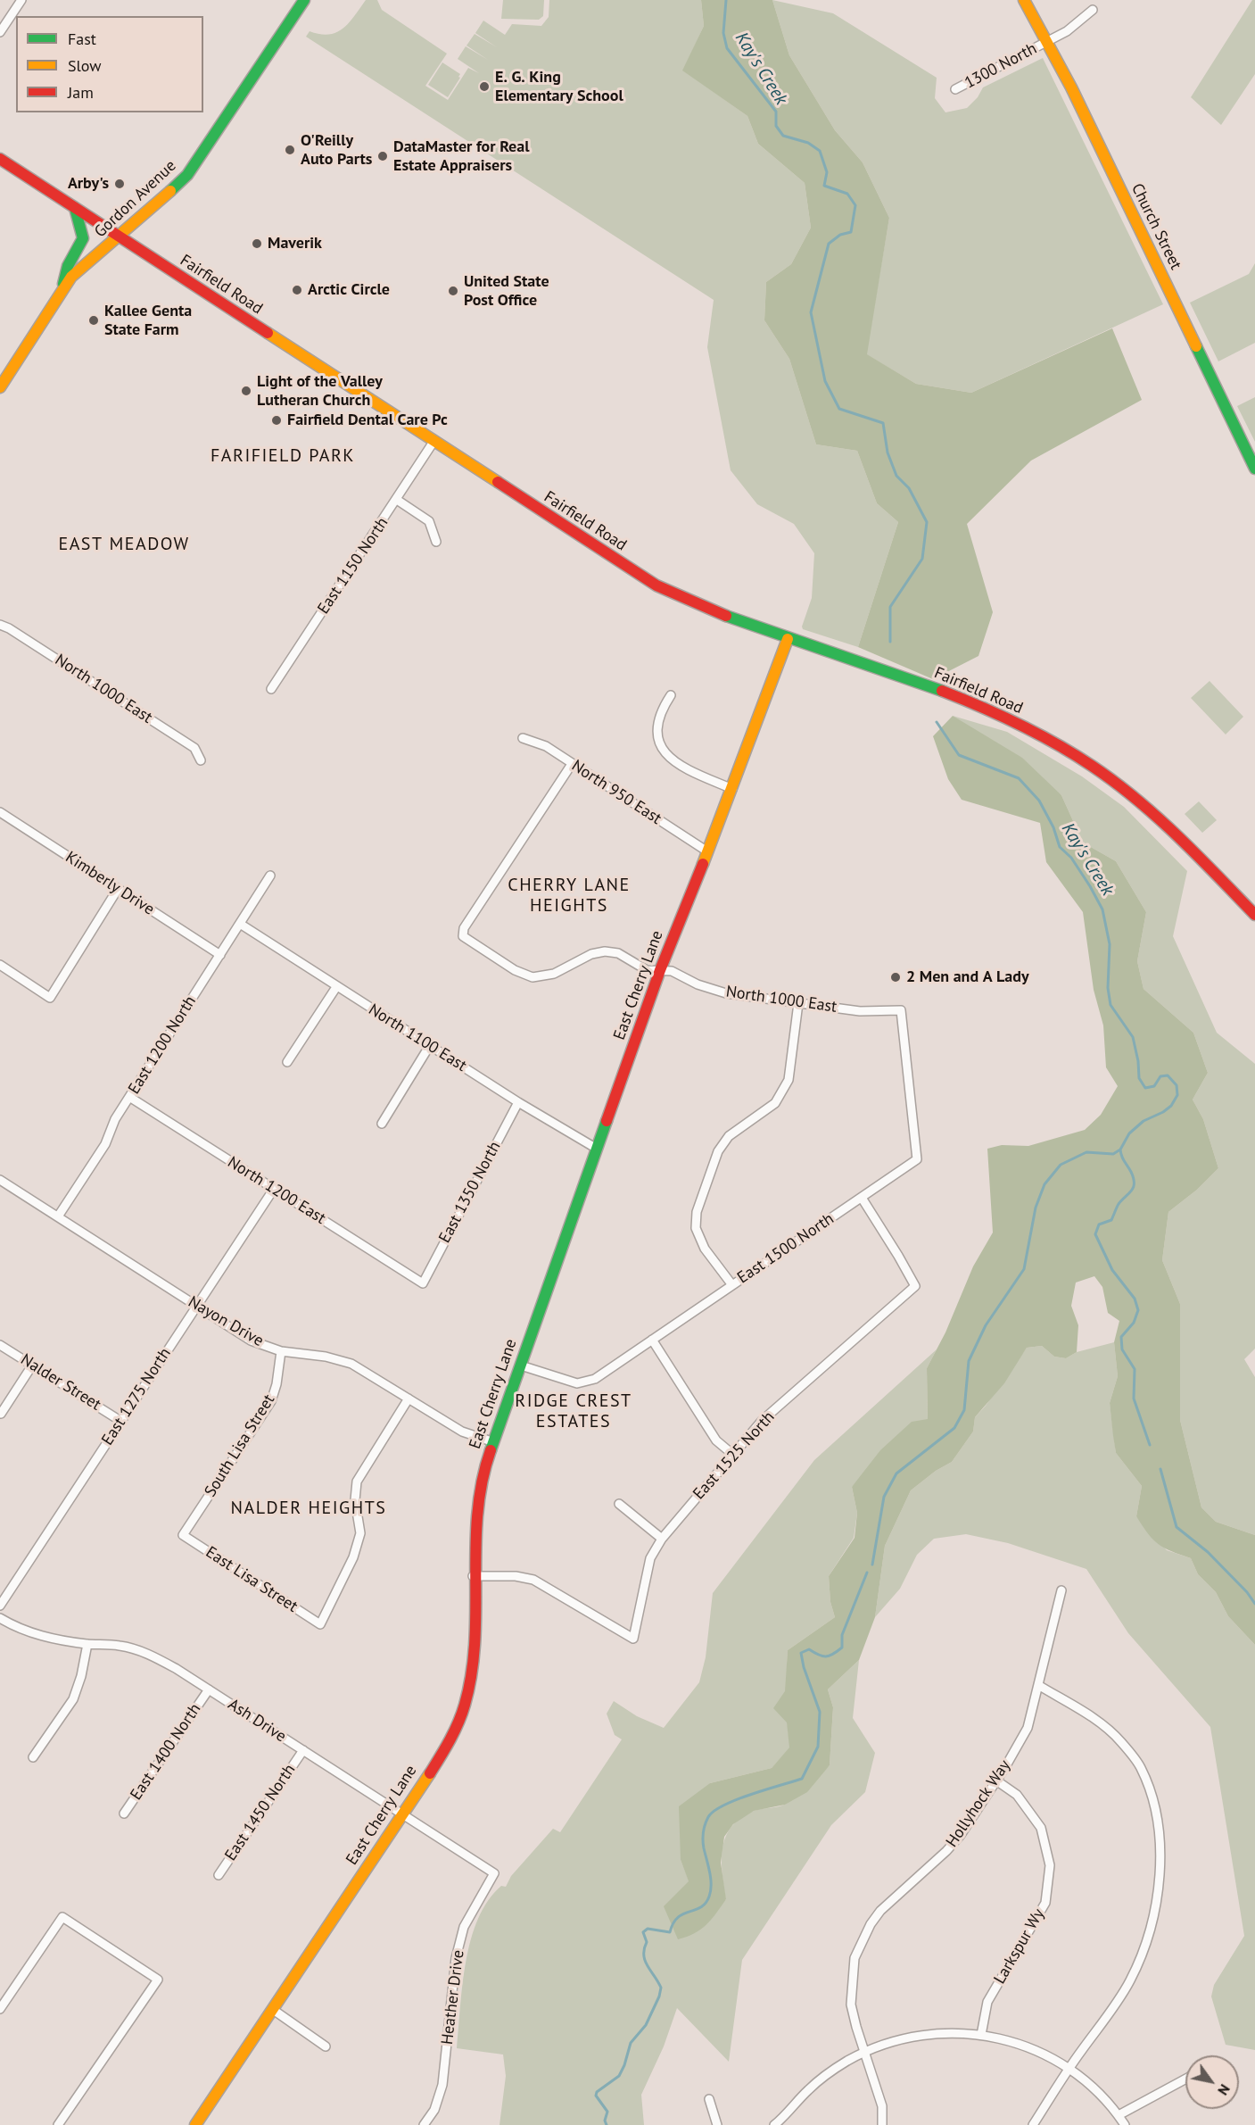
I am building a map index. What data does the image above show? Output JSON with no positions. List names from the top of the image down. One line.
{"streets":{"street":["1300 North","Gordon Avenue","Church Street","Fairfield Road","East 1150 North","North 1000 East","North 950 East","Kimberly Drive","East Cherry Lane","North 1100 East","East 1200 North","North 1200 East","East 1350 North","East 1500 North","Nayon Drive","Nalder Street","East 1275 North","South Lisa Street","East 1525 North","East Lisa Street","Ash Drive","East 1400 North","Hollyhock Way","East 1450 North","Larkspur Wy","Heather Drive"]},"crossings":[["1300 North","Church Street"],["Gordon Avenue","Fairfield Road"],["Fairfield Road","East 1150 North"],["Fairfield Road","East Cherry Lane"],["North 1000 East","North 950 East"],["North 1000 East","East Cherry Lane"],["North 1000 East","East 1500 North"],["North 950 East","East Cherry Lane"],["Kimberly Drive","East 1200 North"],["East Cherry Lane","North 1100 East"],["East Cherry Lane","East 1500 North"],["East Cherry Lane","Nayon Drive"],["East Cherry Lane","East 1525 North"],["East Cherry Lane","Ash Drive"],["North 1100 East","East 1200 North"],["North 1100 East","East 1350 North"],["East 1200 North","North 1200 East"],["East 1200 North","Nayon Drive"],["North 1200 East","East 1350 North"],["North 1200 East","East 1275 North"],["East 1500 North","East 1525 North"],["Nayon Drive","East 1275 North"],["Nayon Drive","South Lisa Street"],["Nayon Drive","East Lisa Street"],["Nalder Street","East 1275 North"],["South Lisa Street","East Lisa Street"],["Ash Drive","East 1400 North"],["Ash Drive","East 1450 North"],["Ash Drive","Heather Drive"],["Hollyhock Way","Larkspur Wy"]],"districts":["FARIFIELD PARK","EAST MEADOW","CHERRY LANE HEIGHTS","RIDGE CREST ESTATES","NALDER HEIGHTS"],"water":["Kay's Creek"],"places":["E. G. King Elementary School","O'Reilly Auto Parts","DataMaster for Real Estate Appraisers","Arby's","Maverik","Arctic Circle","United State Post Office","Kallee Genta State Farm","Light of the Valley Lutheran Church","Fairfield Dental Care Pc","2 Men and A Lady"],"legend":["Fast","Slow","Jam"],"north":"bottom right"}
